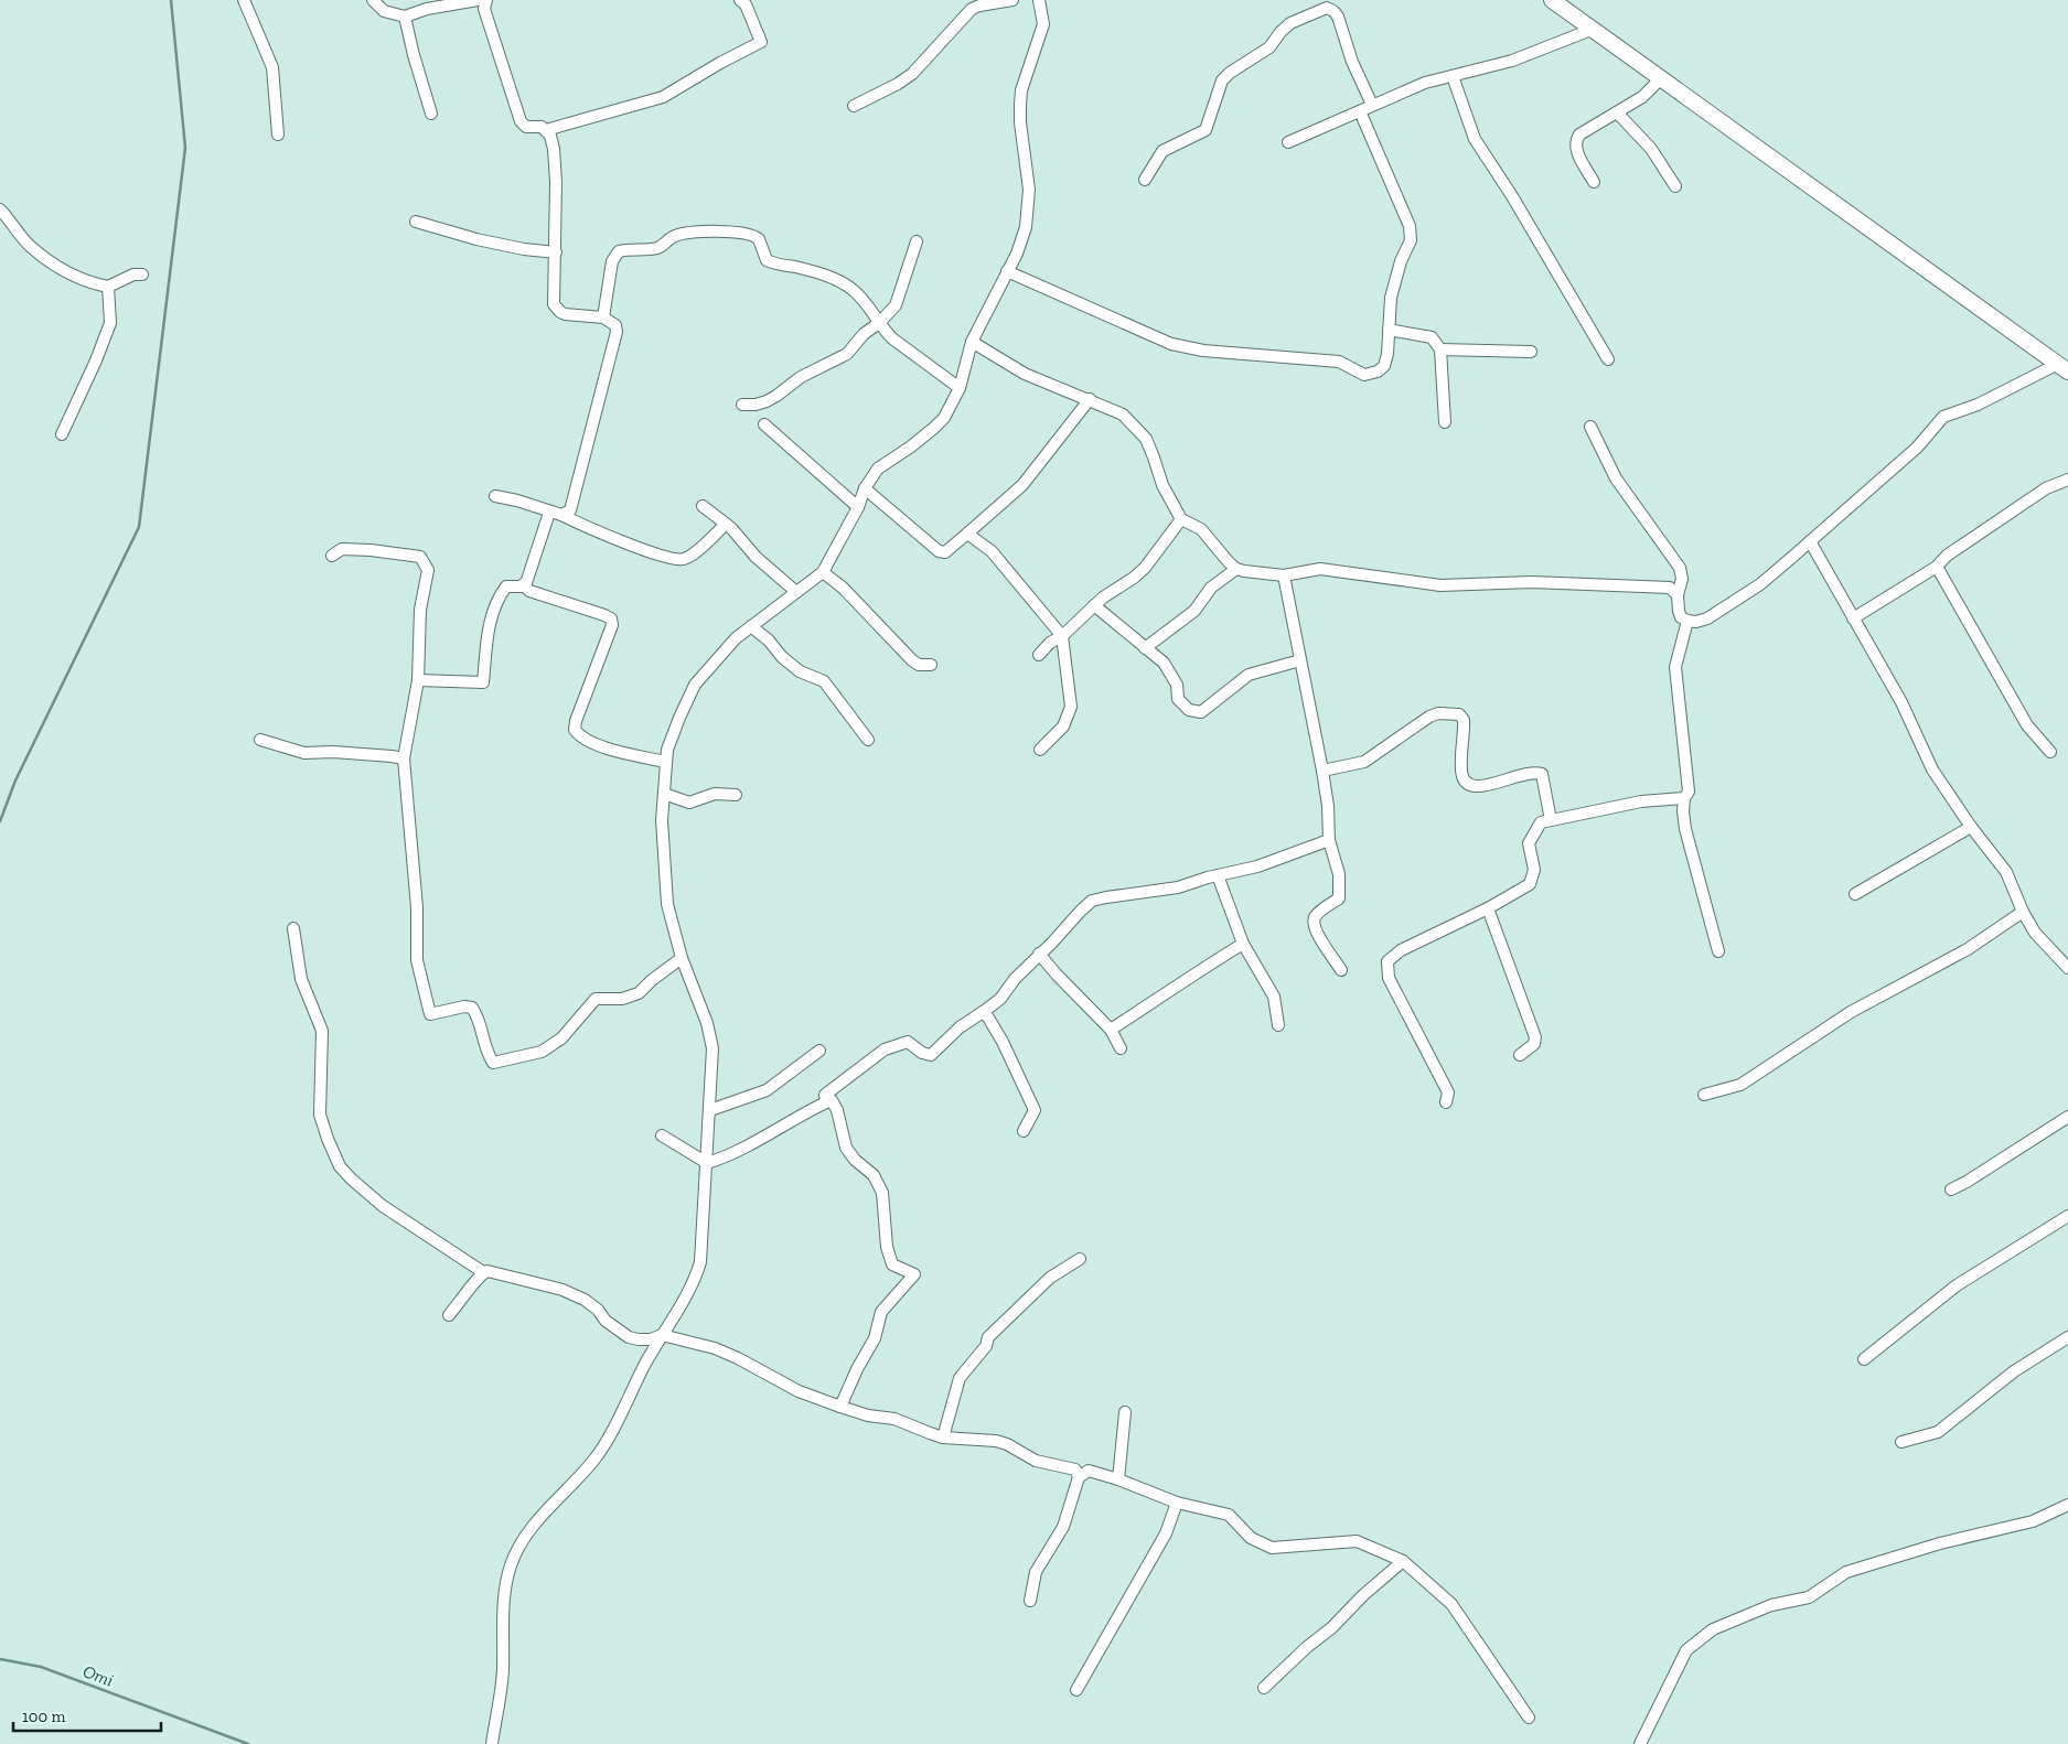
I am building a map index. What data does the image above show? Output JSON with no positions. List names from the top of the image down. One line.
{"water":["Omi"],"scale_bar":"100 m"}
